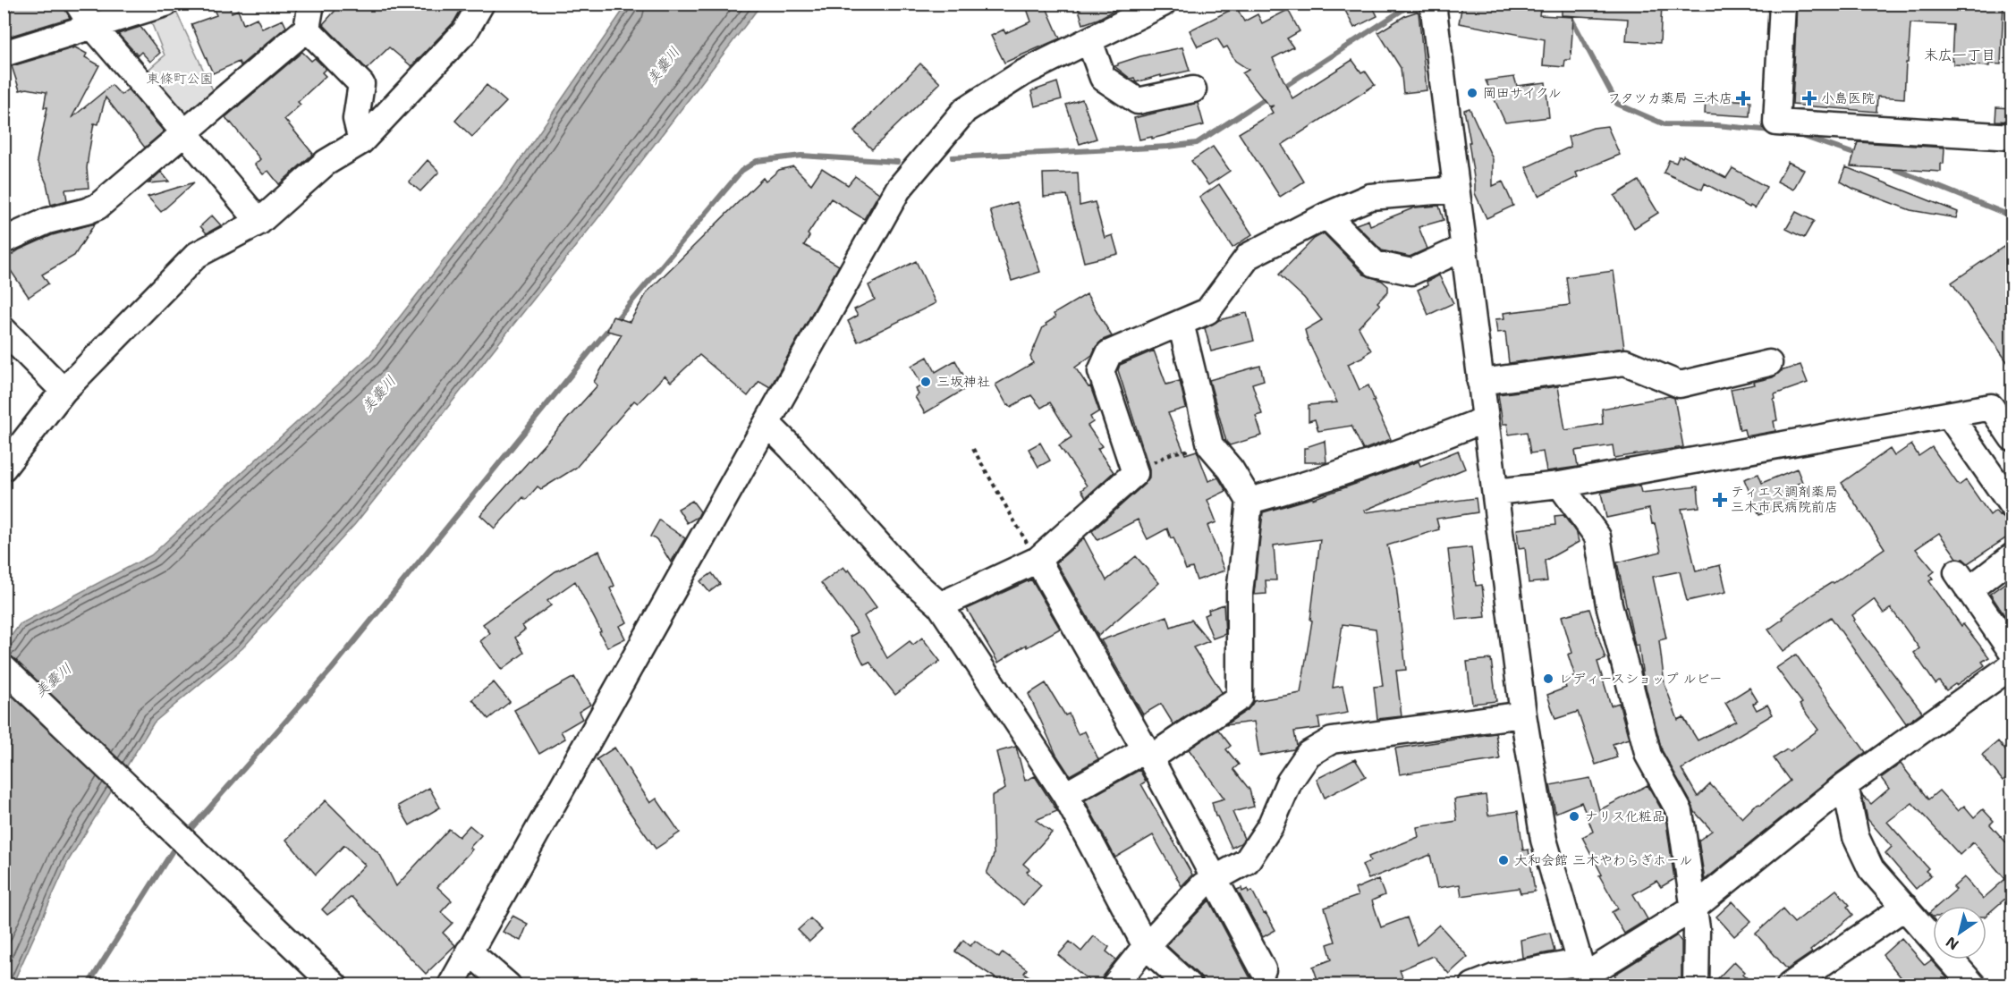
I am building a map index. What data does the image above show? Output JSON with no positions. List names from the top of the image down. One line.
{"districts":["末広一丁目"],"water":["美嚢川"],"parks":["東條町公園"],"places":{"other":["岡田サイクル","三坂神社","レディースショップ ルビー","ナリス化粧品","大和会館 三木やわらぎホール"],"health":["フタツカ薬局 三木店","小島医院","ティエス調剤薬局 三木市民病院前店"]},"north":"bottom left"}
